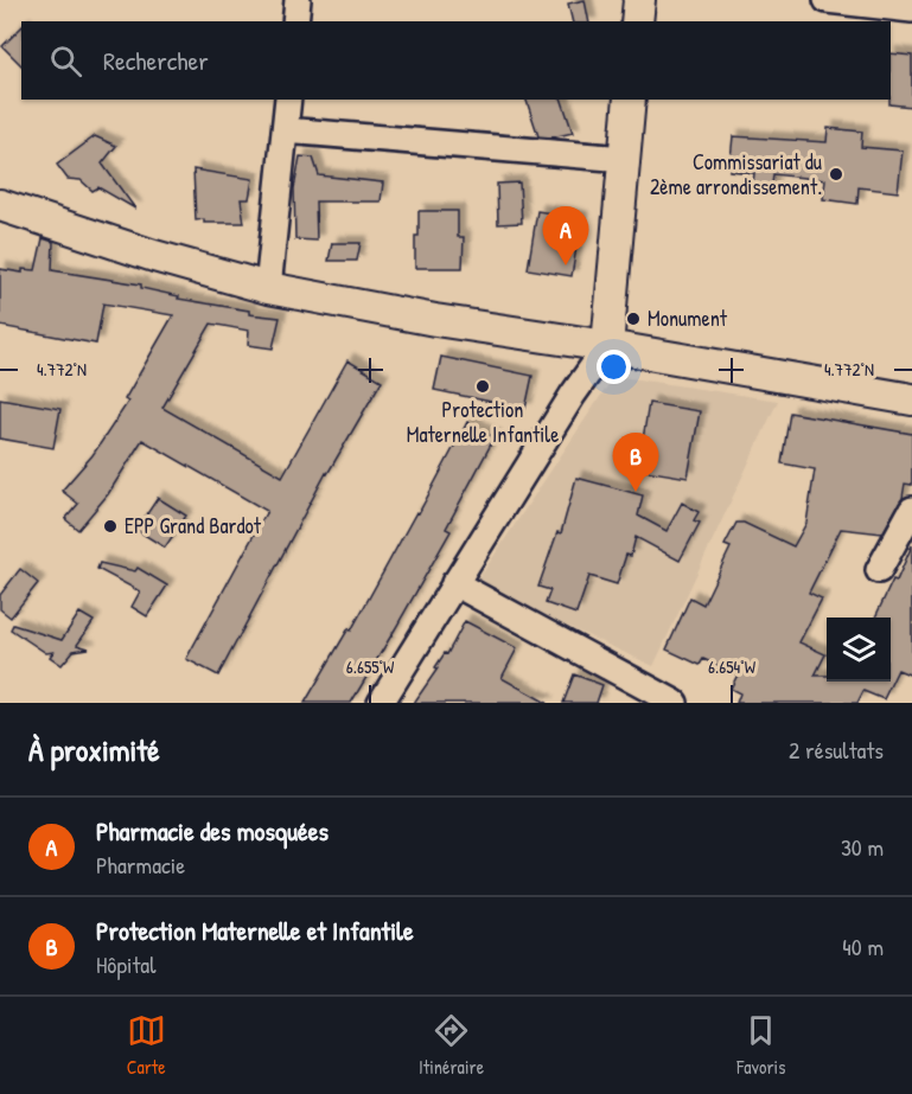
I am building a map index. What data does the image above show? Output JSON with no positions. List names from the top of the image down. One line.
{"places":["Commissariat du 2ème arrondissement.","Monument","Protection Maternelle Infantile","EPP Grand Bardot"],"page":{"search":"Rechercher","pins":["A","B"],"heading":["À proximité","2 résultats"],"list":[{"mark":"A","name":"Pharmacie des mosquées","note":"Pharmacie","value":"30 m"},{"mark":"B","name":"Protection Maternelle et Infantile","note":"Hôpital","value":"40 m"}],"nav":["Carte","Itinéraire","Favoris"]},"coordinates":["4.772°N","6.655°W","6.654°W"]}
